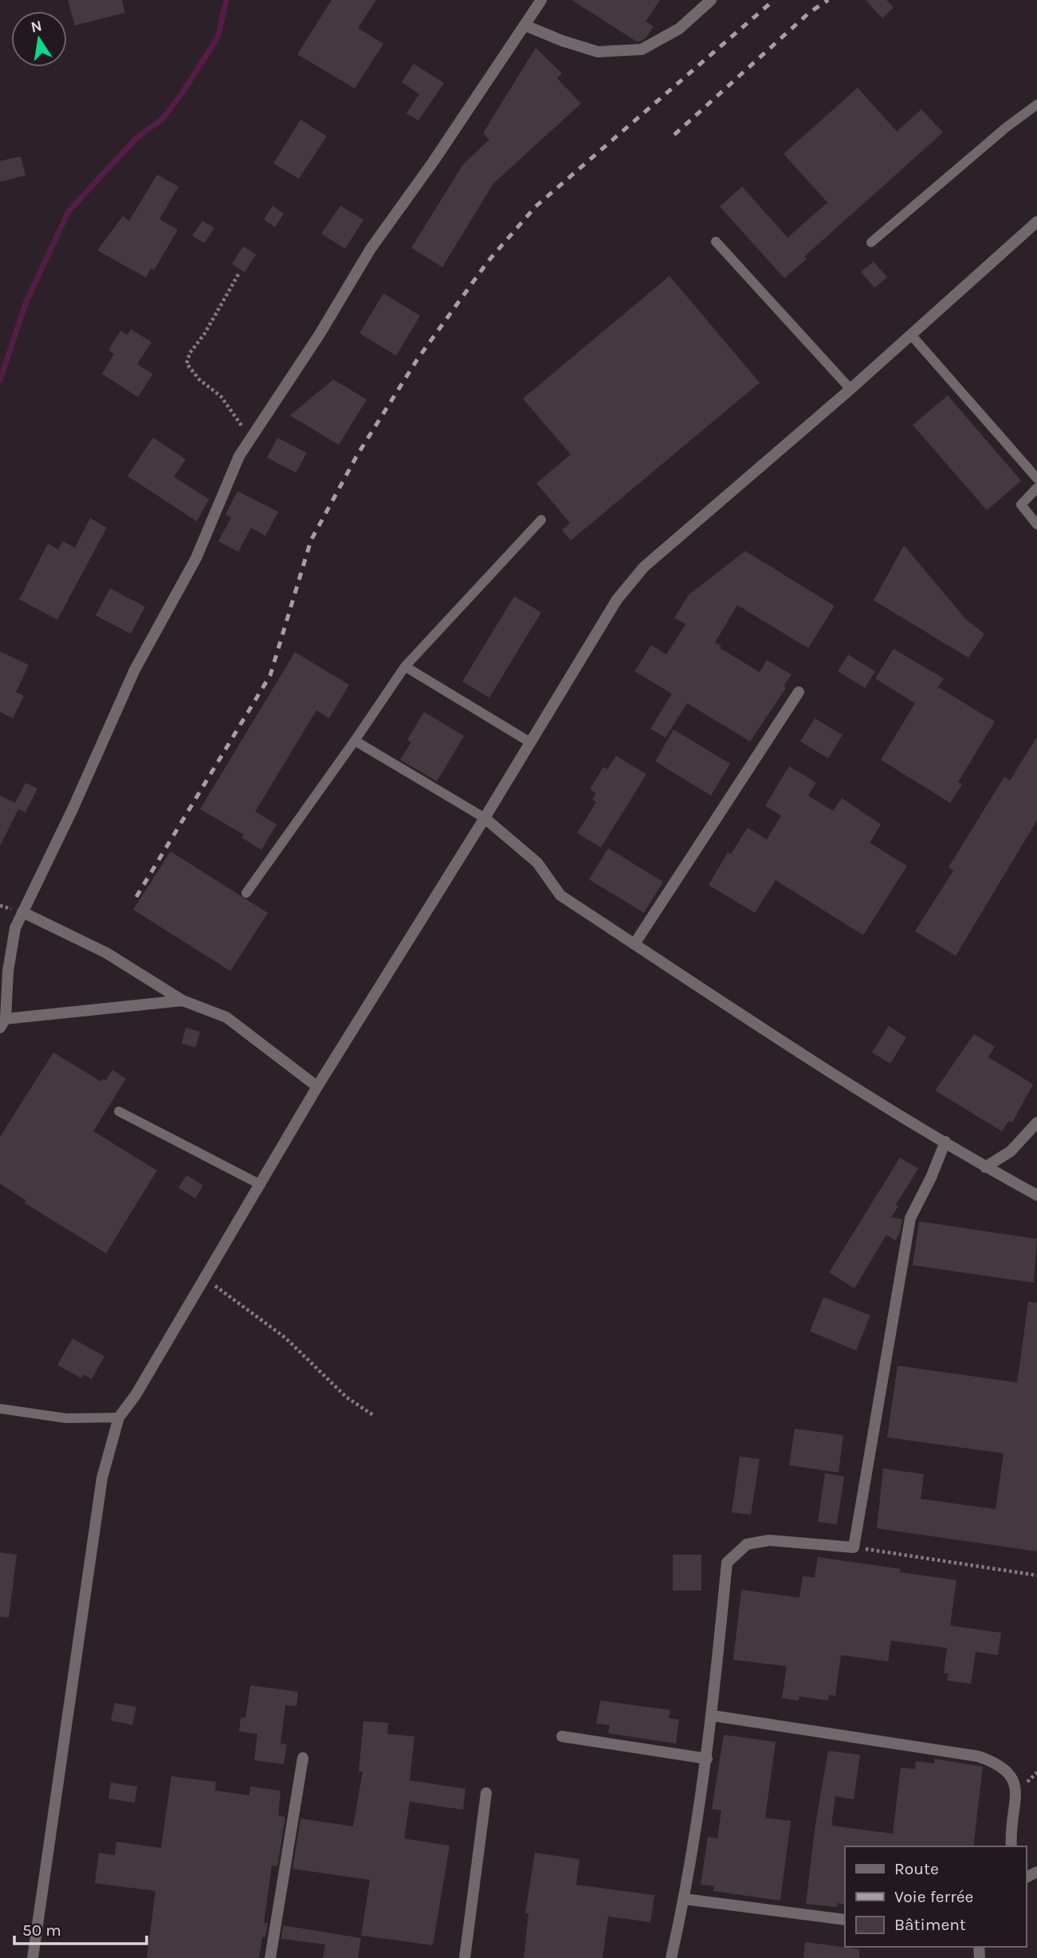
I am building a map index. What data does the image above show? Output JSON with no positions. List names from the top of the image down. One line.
{"legend":["Route","Voie ferrée","Bâtiment"],"scale_bar":"50 m","north":"top"}
